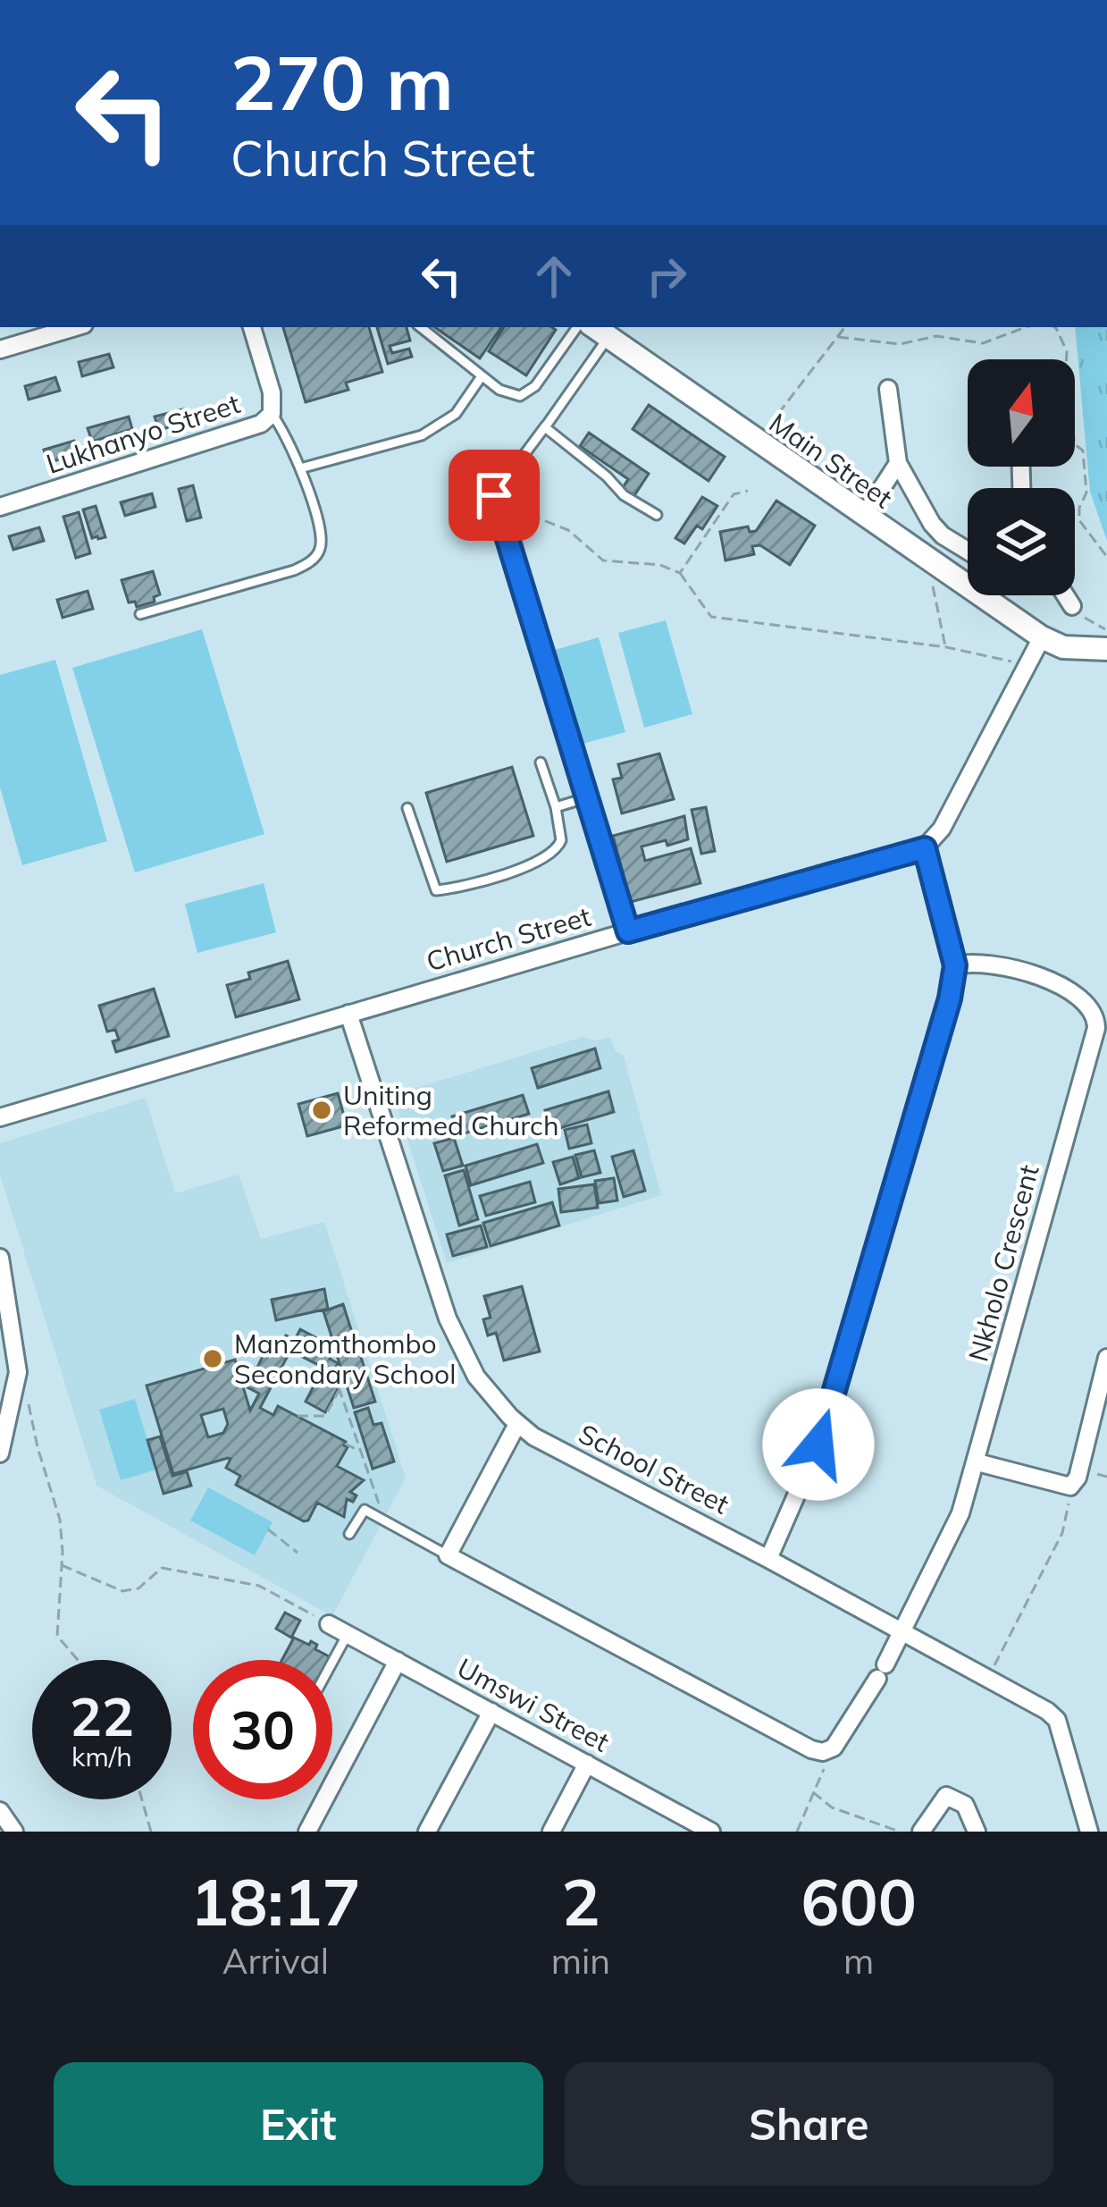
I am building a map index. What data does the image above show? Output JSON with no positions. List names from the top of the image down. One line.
{"streets":{"street":["Lukhanyo Street","Main Street","Church Street","Nkholo Crescent","School Street","Umswi Street"]},"crossings":[["Church Street","School Street"],["Nkholo Crescent","School Street"]],"places":["Uniting Reformed Church","Manzomthombo Secondary School"],"north":"top","page":{"turn":["270 m","Church Street"],"speed":"22 km/h","limit":"30","eta":["18:17","Arrival","2","min","600","m"],"buttons":["Exit","Share"]}}
